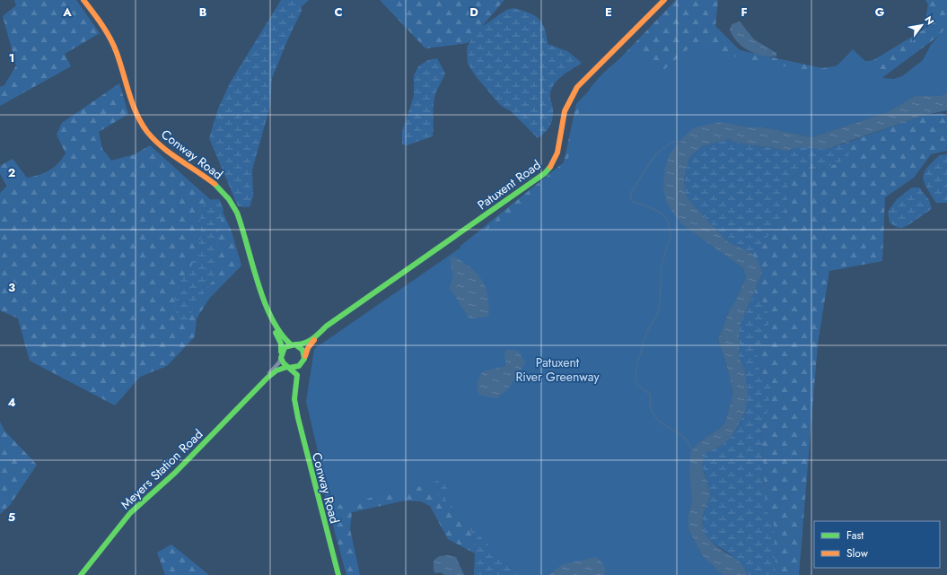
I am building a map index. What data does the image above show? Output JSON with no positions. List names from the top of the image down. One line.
{"streets":{"street":["Conway Road","Patuxent Road","Meyers Station Road"]},"crossings":[["Conway Road","Patuxent Road"],["Conway Road","Meyers Station Road"],["Patuxent Road","Meyers Station Road"]],"parks":["Patuxent River Greenway"],"legend":["Fast","Slow"],"north":"top right","grid":{"columns":["A","B","C","D","E","F","G"],"rows":["1","2","3","4","5"]}}
